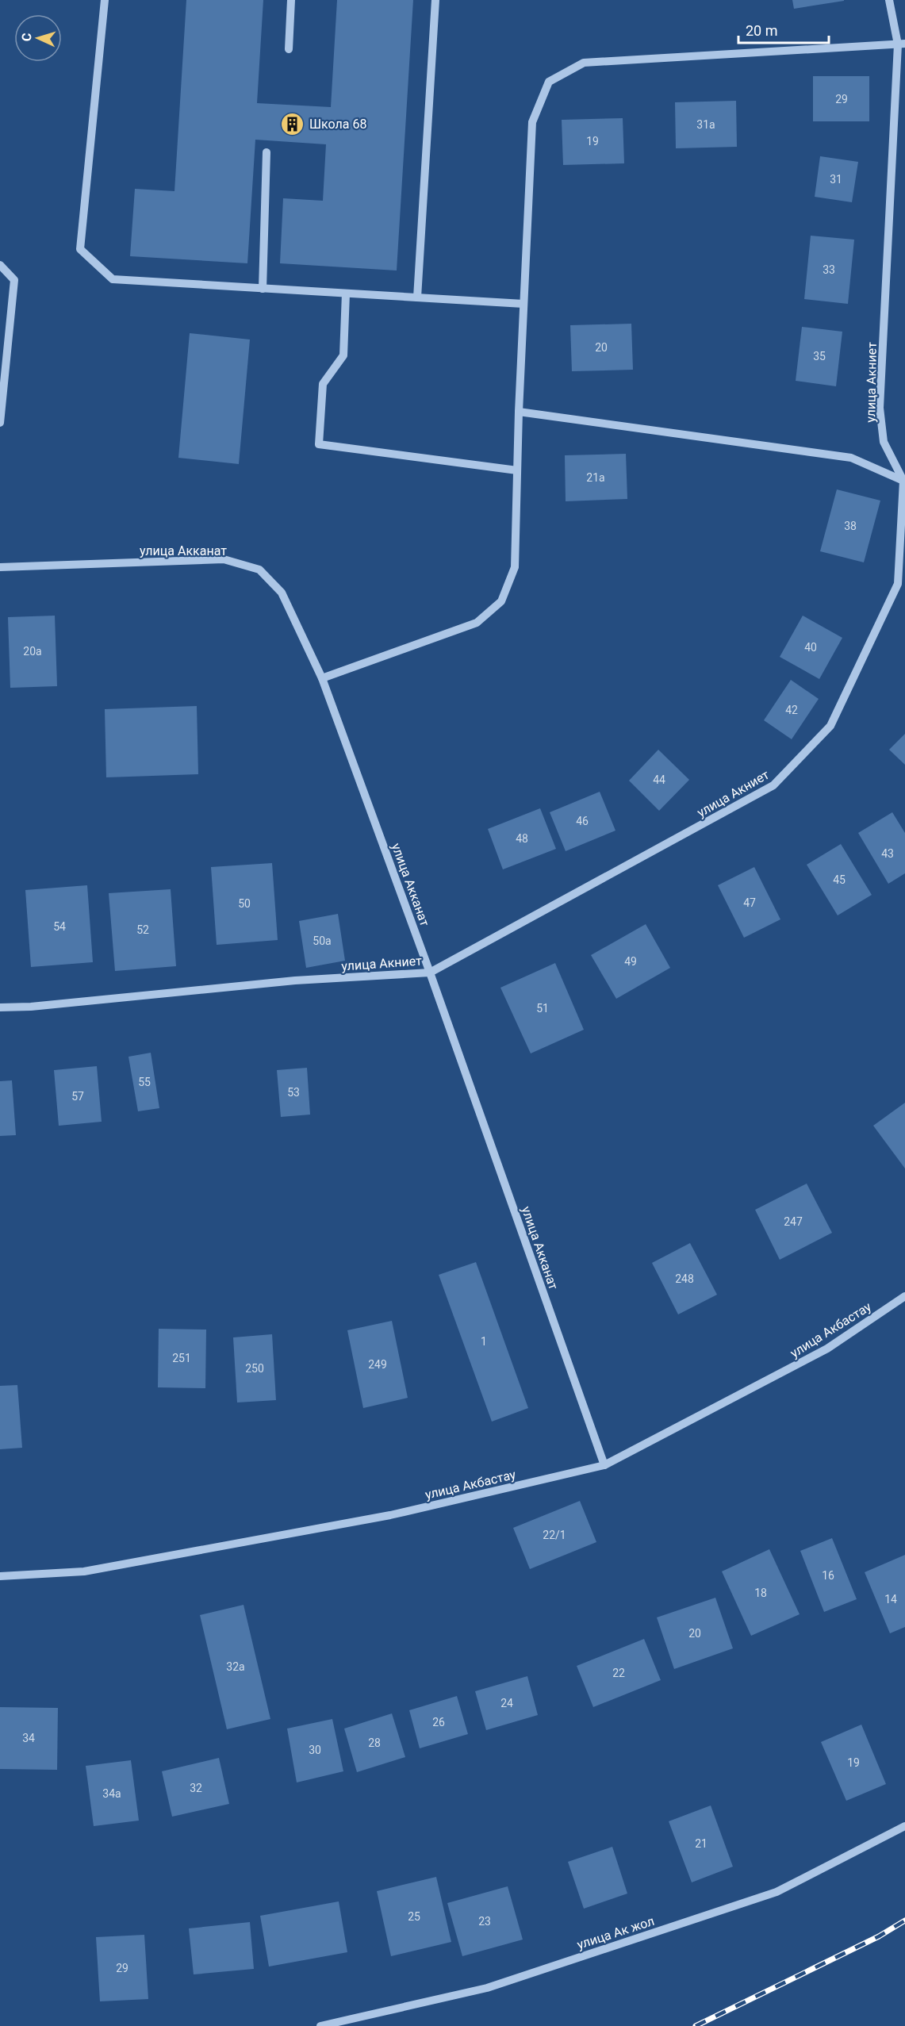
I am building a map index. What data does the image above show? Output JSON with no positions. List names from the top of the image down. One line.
{"streets":{"street":["улица Акниет","улица Акканат","улица Акбастау","улица Ак жол"]},"crossings":[["улица Акниет","улица Акканат"],["улица Акканат","улица Акбастау"]],"places":{"building":["Школа 68"]},"house_numbers":["29","31а","19","31","33","20","35","21а","38","40","20а","42","44","46","48","43","45","47","50","54","52","50а","49","51","55","53","57","247","248","1","251","249","250","22/1","16","18","14","20","32а","22","24","26","34","28","30","19","32","34а","21","25","23","29"],"scale_bar":"20 m","north":"left"}
